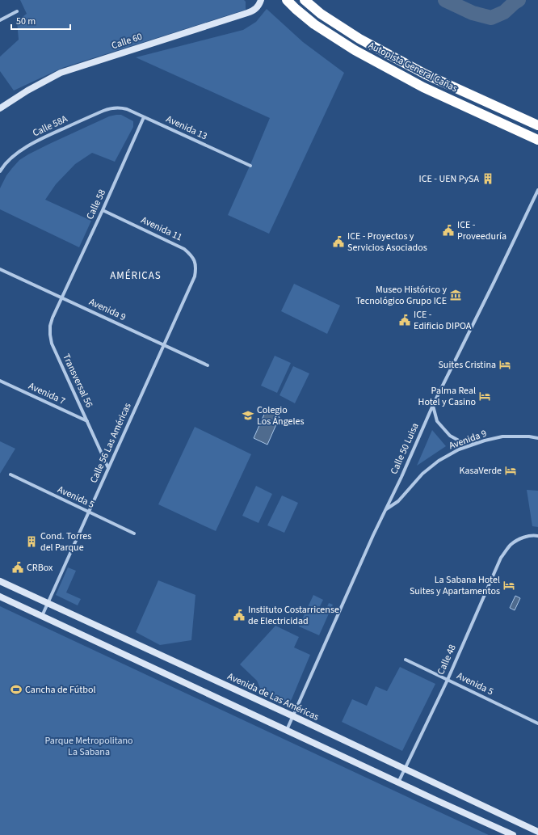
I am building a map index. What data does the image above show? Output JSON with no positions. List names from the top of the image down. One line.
{"streets":{"highway":["Autopista General Cañas"],"main road":["Calle 60","Avenida de Las Américas"],"street":["Calle 58A","Avenida 13","Calle 58","Avenida 11","Avenida 9","Transversal 56","Avenida 7","Calle 56 Las Américas","Calle 50 Luisa","Avenida 5","Calle 48"]},"crossings":[["Calle 58A","Avenida 13"],["Avenida 13","Calle 58"],["Calle 58","Avenida 11"],["Calle 58","Avenida 9"],["Calle 58","Transversal 56"],["Avenida 11","Calle 56 Las Américas"],["Avenida 9","Transversal 56"],["Avenida 9","Calle 56 Las Américas"],["Avenida 9","Calle 50 Luisa"],["Transversal 56","Avenida 7"],["Transversal 56","Calle 56 Las Américas"],["Calle 56 Las Américas","Avenida 5"],["Calle 56 Las Américas","Avenida de Las Américas"],["Calle 50 Luisa","Avenida de Las Américas"],["Avenida 5","Calle 48"],["Calle 48","Avenida de Las Américas"]],"districts":["AMÉRICAS"],"parks":["Parque Metropolitano La Sabana"],"places":{"building":["ICE - UEN PySA","Cond. Torres del Parque"],"public building":["ICE - Proveeduría","ICE - Proyectos y Servicios Asociados","ICE - Edificio DIPOA","CRBox","Instituto Costarricense de Electricidad"],"museum":["Museo Histórico y Tecnológico Grupo ICE"],"hotel":["Suites Cristina","Palma Real Hotel y Casino","KasaVerde","La Sabana Hotel Suites y Apartamentos"],"school or university":["Colegio Los Ángeles"],"sports":["Cancha de Fútbol"]},"scale_bar":"50 m"}
